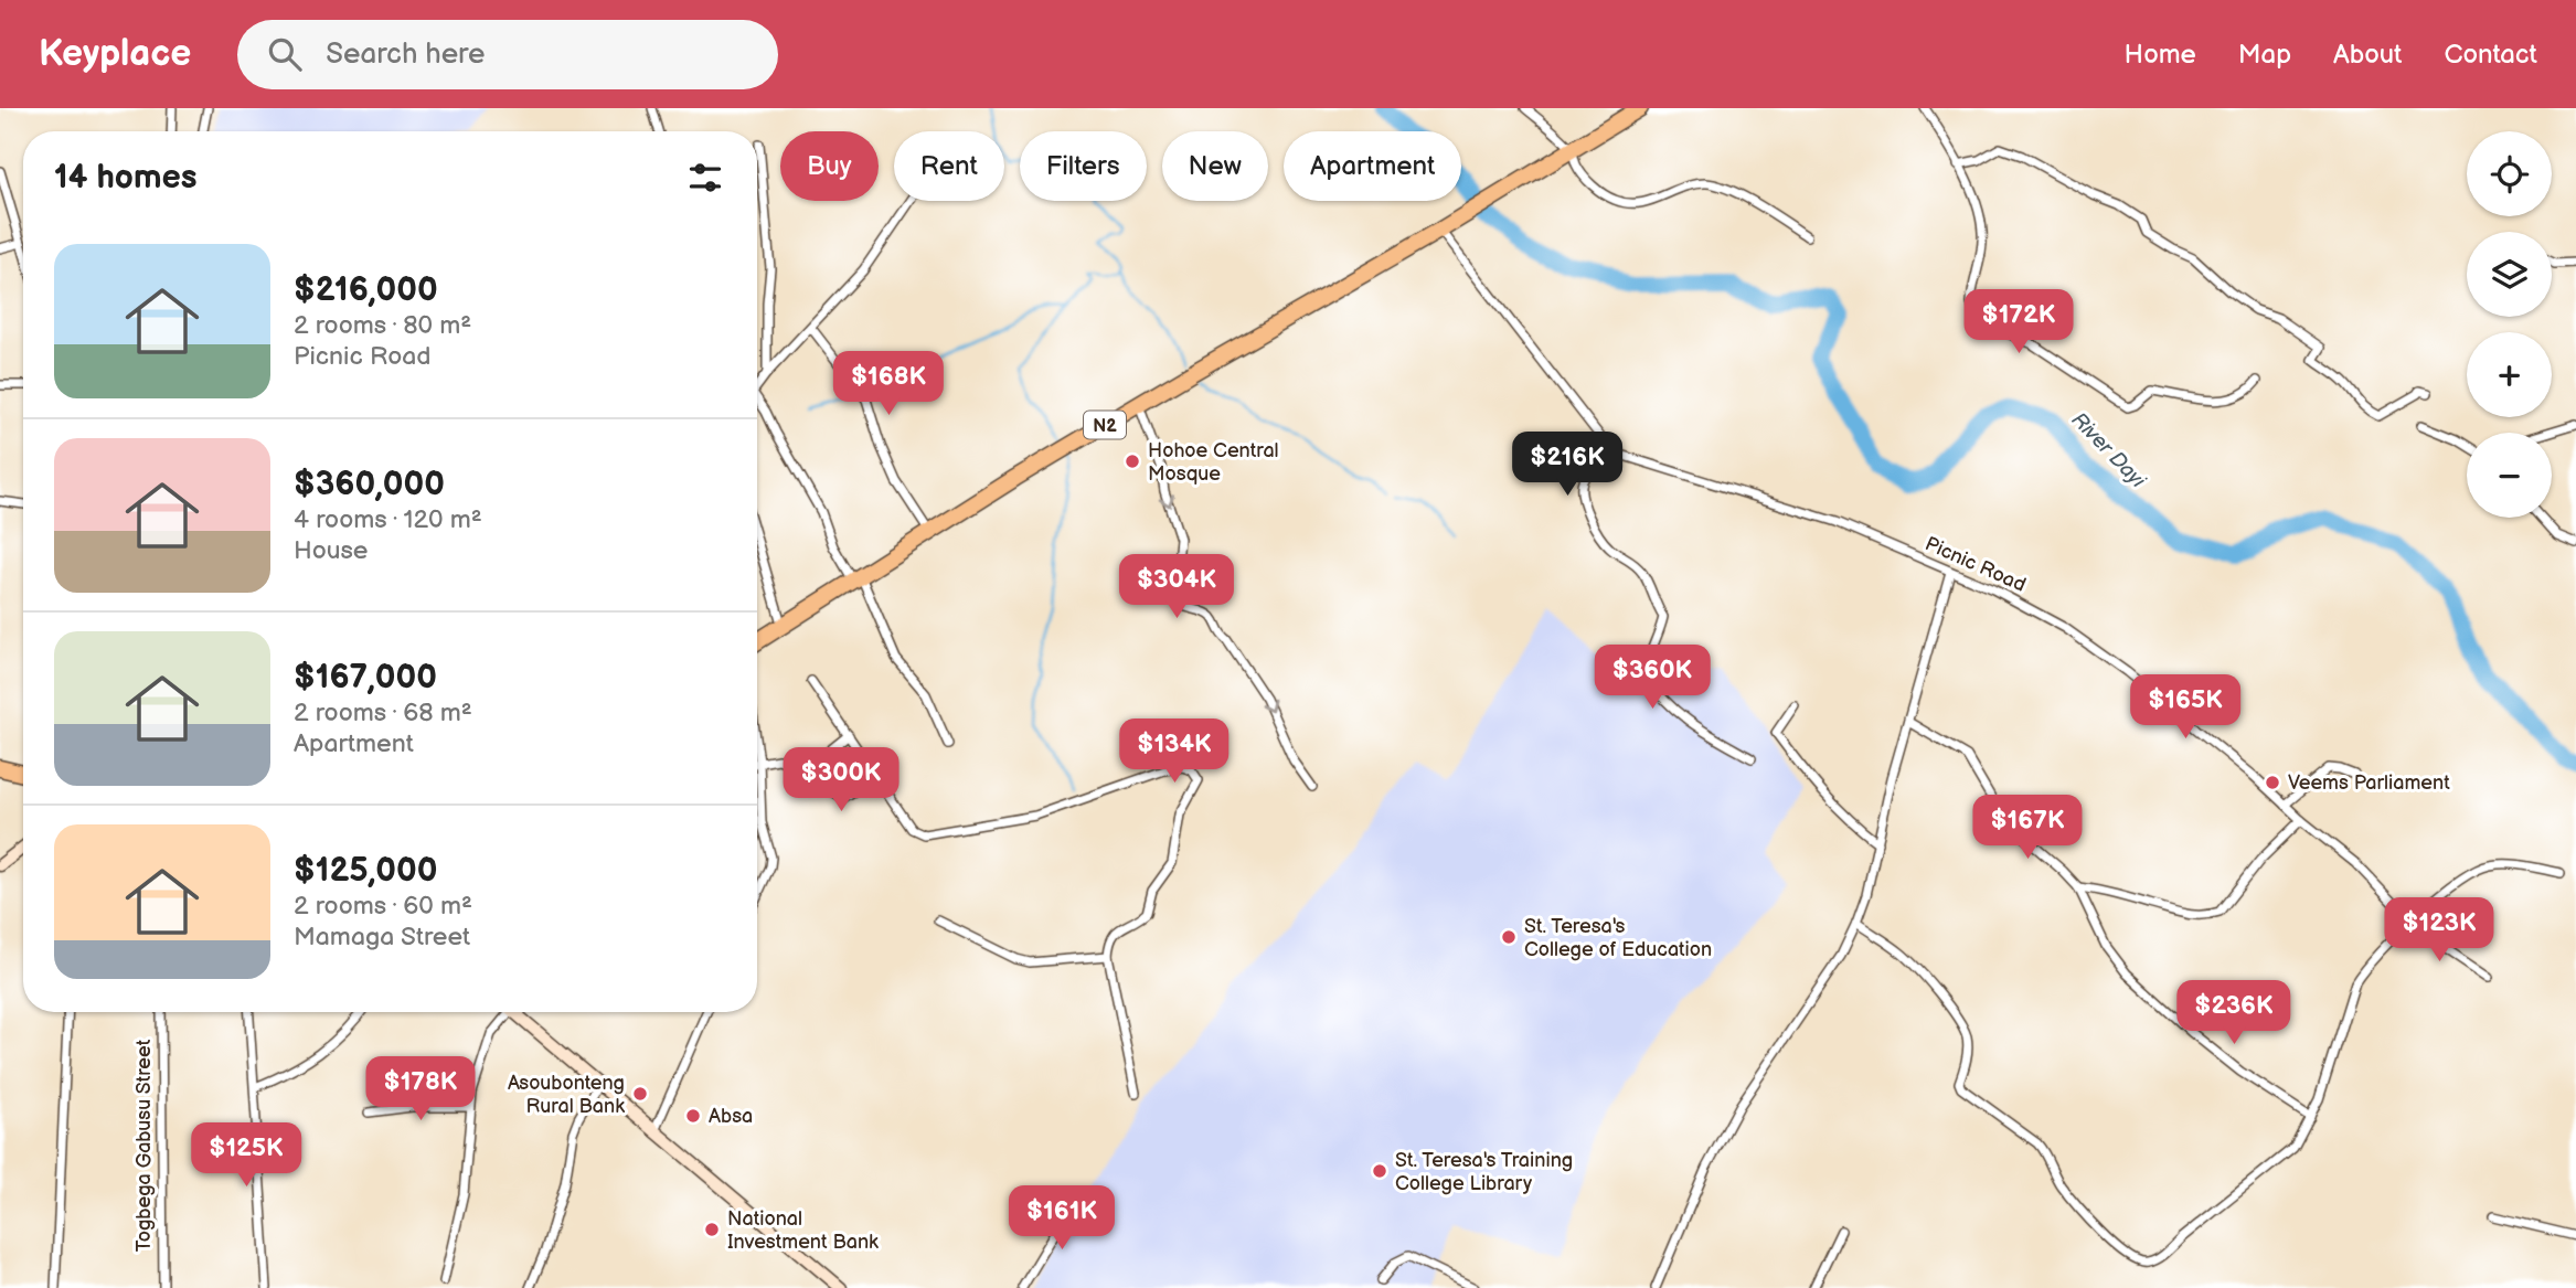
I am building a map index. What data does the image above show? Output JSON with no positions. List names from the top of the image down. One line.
{"streets":{"highway":["N2"],"street":["Picnic Road","Togbega Gabusu Street"]},"crossings":[["N2","Picnic Road"]],"water":["River Dayi"],"places":["Hohoe Central Mosque","Veems Parliament","St. Teresa's College of Education","Asoubonteng Rural Bank","Absa","St. Teresa's Training College Library","National Investment Bank"],"page":{"header":"Keyplace","search":"Search here","nav":["Home","Map","About","Contact"],"map_buttons":["+","−"],"chip":["Buy","Rent","Filters","New","Apartment"],"heading":"14 homes","list":[{"name":"$216,000","note":"2 rooms · 80 m² · Picnic Road"},{"name":"$360,000","note":"4 rooms · 120 m² · House"},{"name":"$167,000","note":"2 rooms · 68 m² · Apartment"},{"name":"$125,000","note":"2 rooms · 60 m² · Mamaga Street"}],"price":["$172K","$168K","$216K","$304K","$360K","$165K","$134K","$300K","$167K","$123K","$236K","$178K","$125K","$161K"]}}
